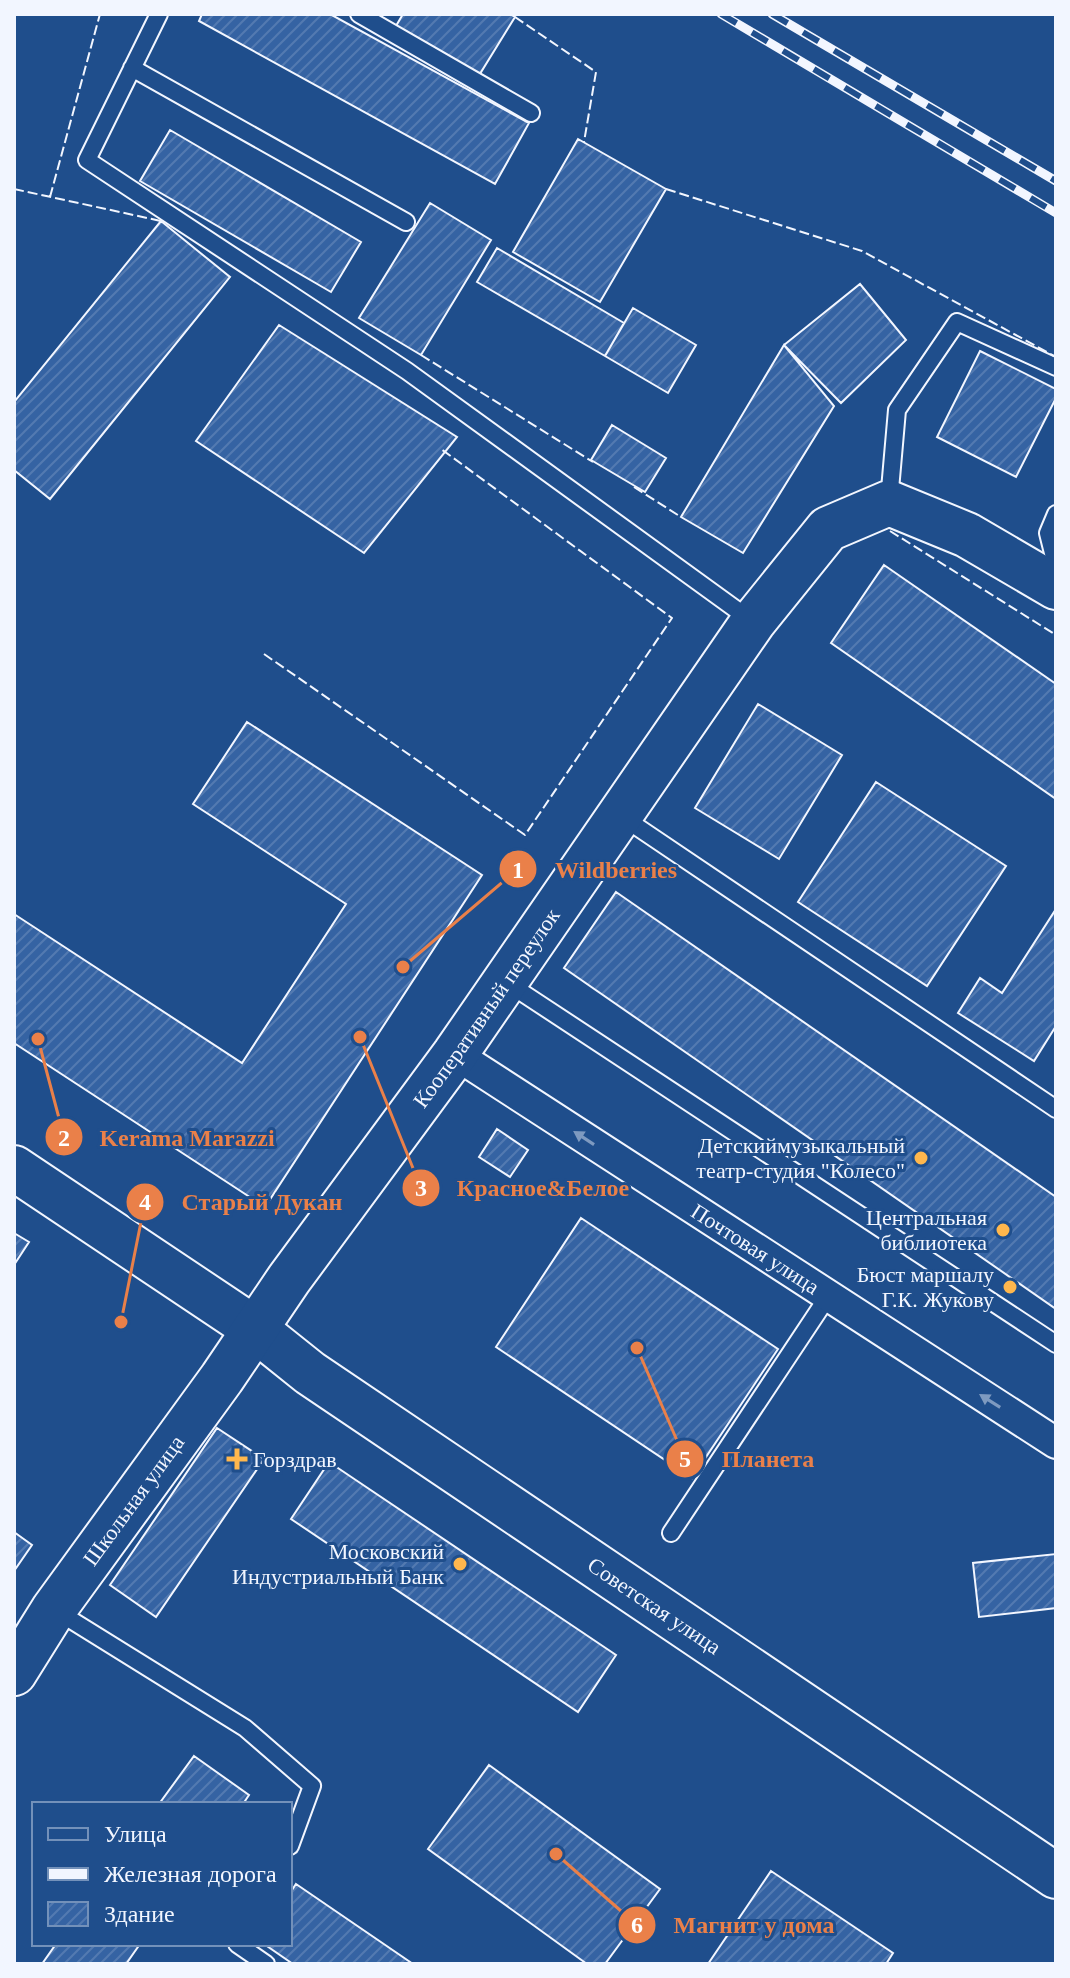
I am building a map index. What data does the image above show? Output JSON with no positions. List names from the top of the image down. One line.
{"streets":{"main road":["Кооперативный переулок","Школьная улица","Советская улица"],"street":["Почтовая улица"]},"crossings":[["Кооперативный переулок","Почтовая улица"],["Кооперативный переулок","Школьная улица"],["Кооперативный переулок","Советская улица"],["Школьная улица","Советская улица"]],"one_way":["Почтовая улица"],"places":{"other":["Wildberries","Красное&Белое","Kerama Marazzi","Детскиймузыкальный театр-студия \"Колесо\"","Центральная библиотека","Бюст маршалу Г.К. Жукову","Старый Дукан","Планета","Московский Индустриальный Банк","Магнит у дома"],"health":["Горздрав"]},"legend":["Улица","Железная дорога","Здание"]}
